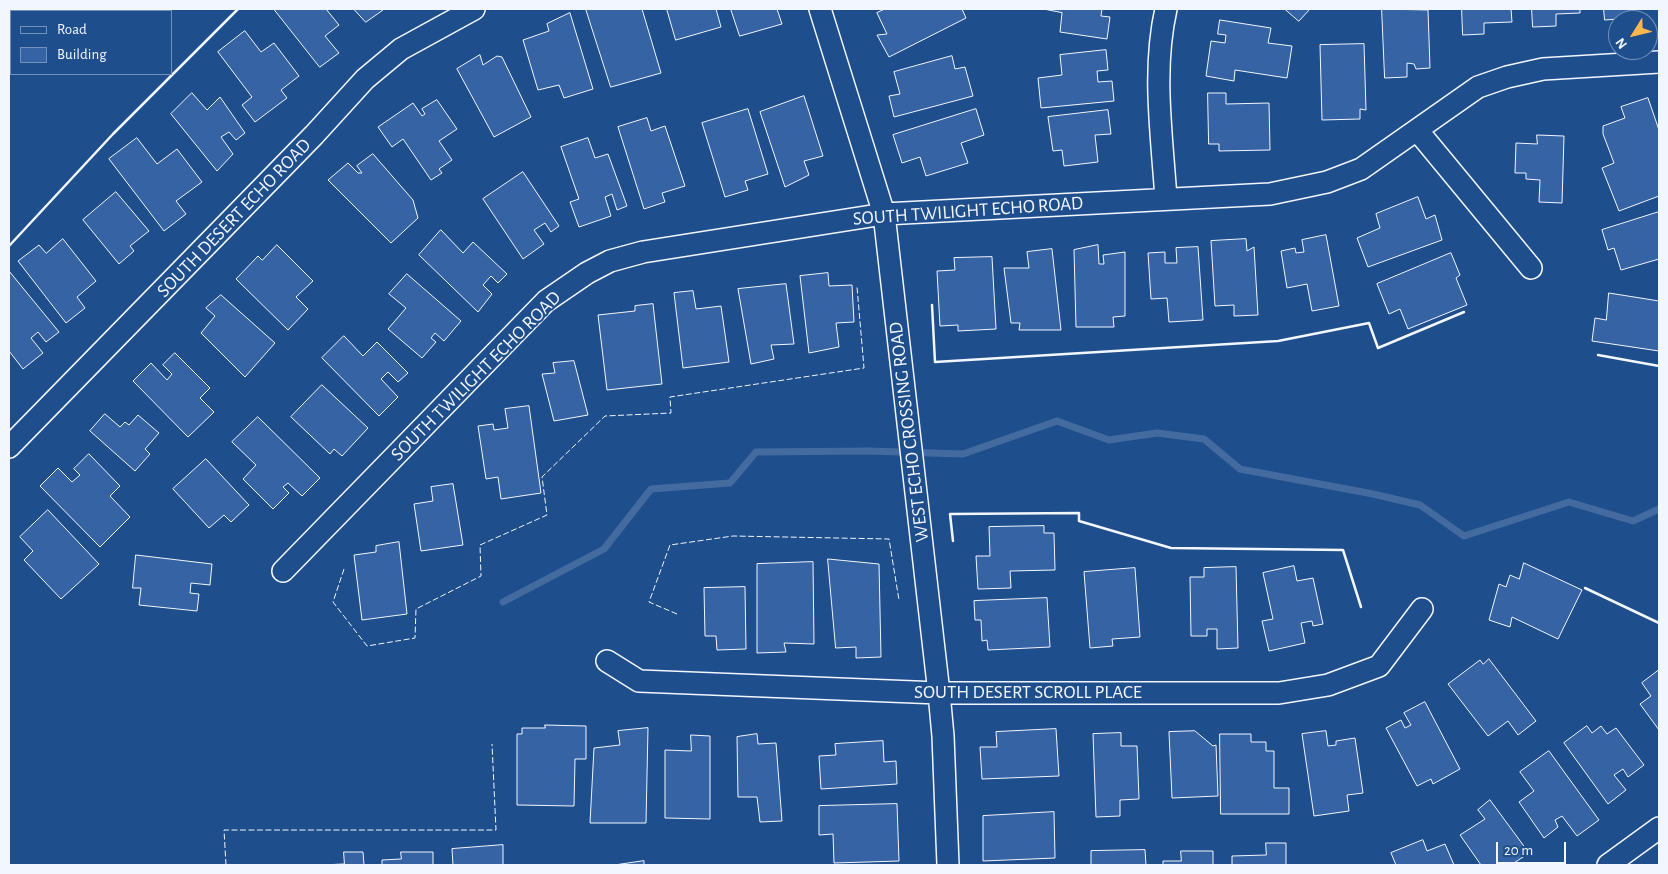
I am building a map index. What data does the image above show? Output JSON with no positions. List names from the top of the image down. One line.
{"streets":{"street":["SOUTH TWILIGHT ECHO ROAD","SOUTH DESERT ECHO ROAD","WEST ECHO CROSSING ROAD","SOUTH DESERT SCROLL PLACE"]},"crossings":[["SOUTH TWILIGHT ECHO ROAD","WEST ECHO CROSSING ROAD"],["WEST ECHO CROSSING ROAD","SOUTH DESERT SCROLL PLACE"]],"legend":["Road","Building"],"scale_bar":"20 m","north":"bottom left"}
